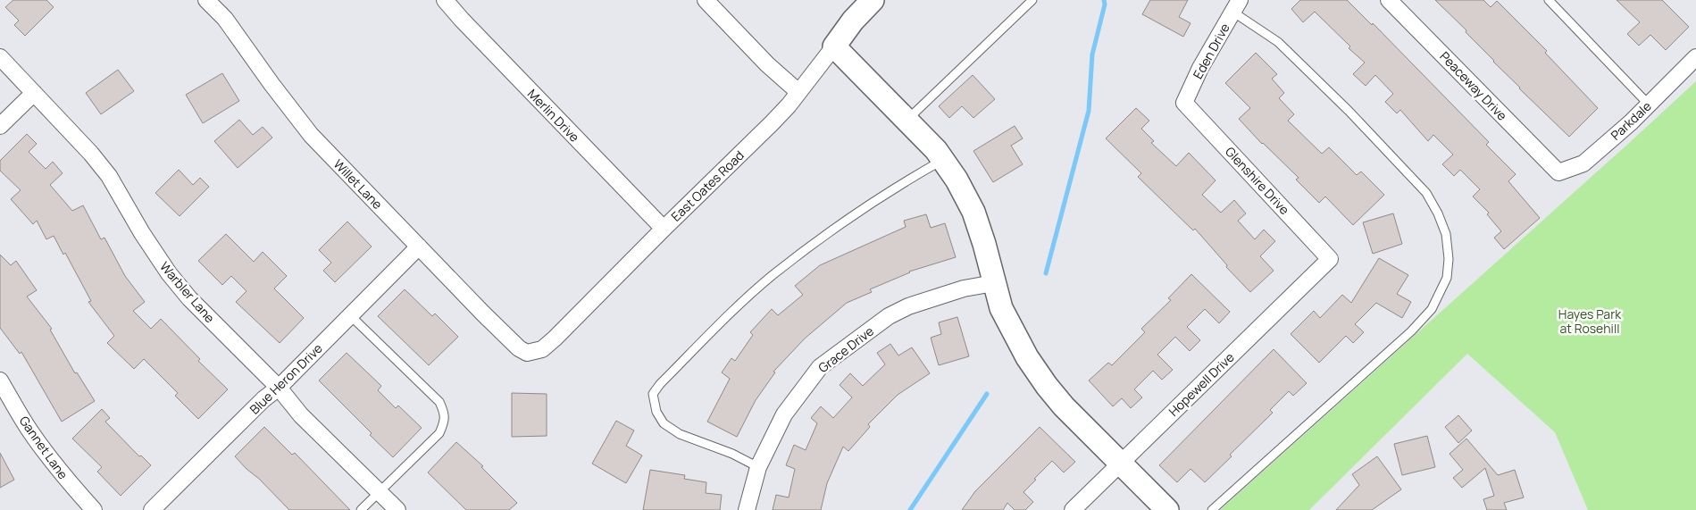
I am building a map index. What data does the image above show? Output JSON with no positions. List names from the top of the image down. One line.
{"streets":{"street":["Eden Drive","Peaceway Drive","Merlin Drive","Parkdale","Glenshire Drive","Willet Lane","East Oates Road","Warbler Lane","Grace Drive","Blue Heron Drive","Hopewell Drive","Gannet Lane"]},"crossings":[["Eden Drive","Glenshire Drive"],["Peaceway Drive","Parkdale"],["Merlin Drive","East Oates Road"],["Glenshire Drive","Hopewell Drive"],["Willet Lane","East Oates Road"],["Willet Lane","Blue Heron Drive"],["Warbler Lane","Blue Heron Drive"]],"parks":["Hayes Park at Rosehill"]}
